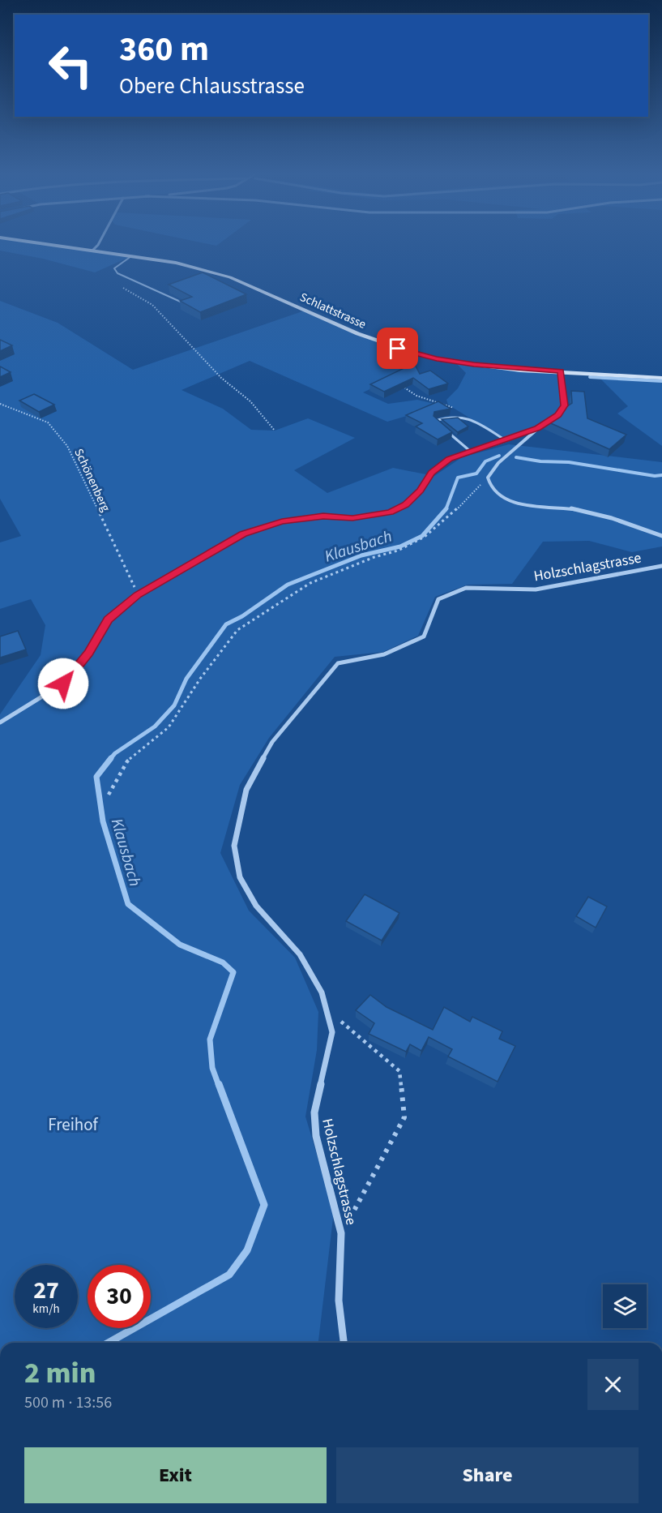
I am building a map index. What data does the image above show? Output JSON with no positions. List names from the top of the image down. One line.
{"streets":{"street":["Schlattstrasse","Holzschlagstrasse"],"path":["Schönenberg"]},"water":["Klausbach"],"parks":["Freihof"],"page":{"turn":["360 m","Obere Chlausstrasse"],"speed":"27 km/h","limit":"30","heading":["2 min","500 m · 13:56"],"buttons":["Exit","Share"]}}
